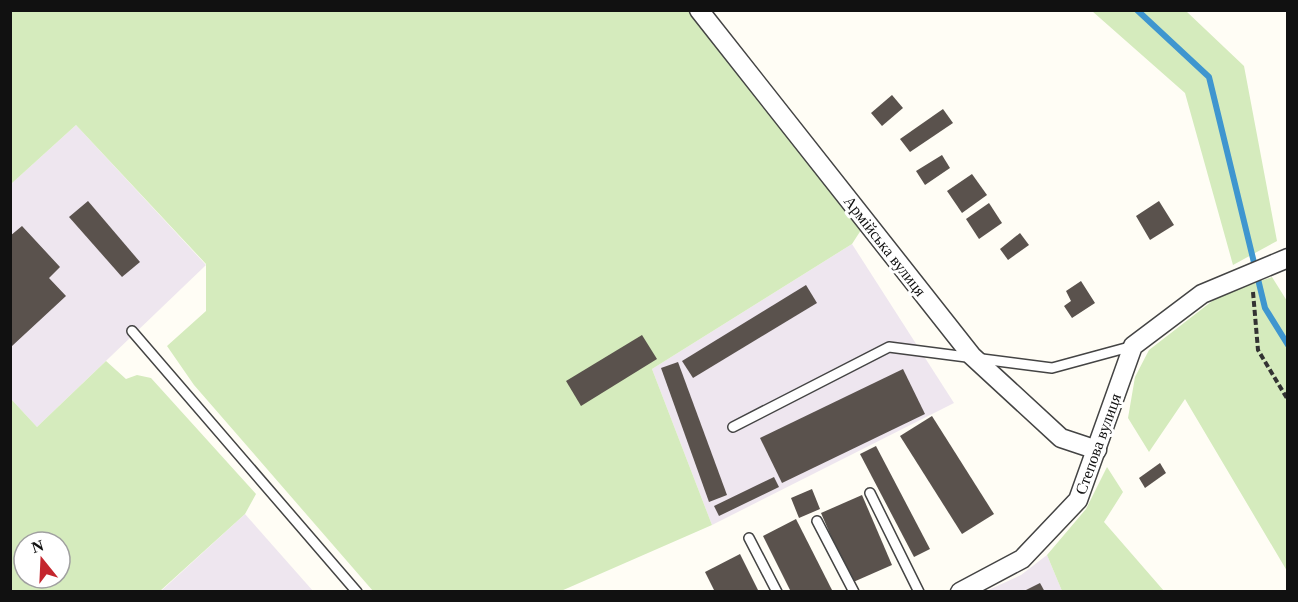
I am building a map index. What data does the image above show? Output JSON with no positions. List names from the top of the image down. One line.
{"streets":{"street":["Армійська вулиця","Степова вулиця"]},"crossings":[["Армійська вулиця","Степова вулиця"]],"north":"top"}
